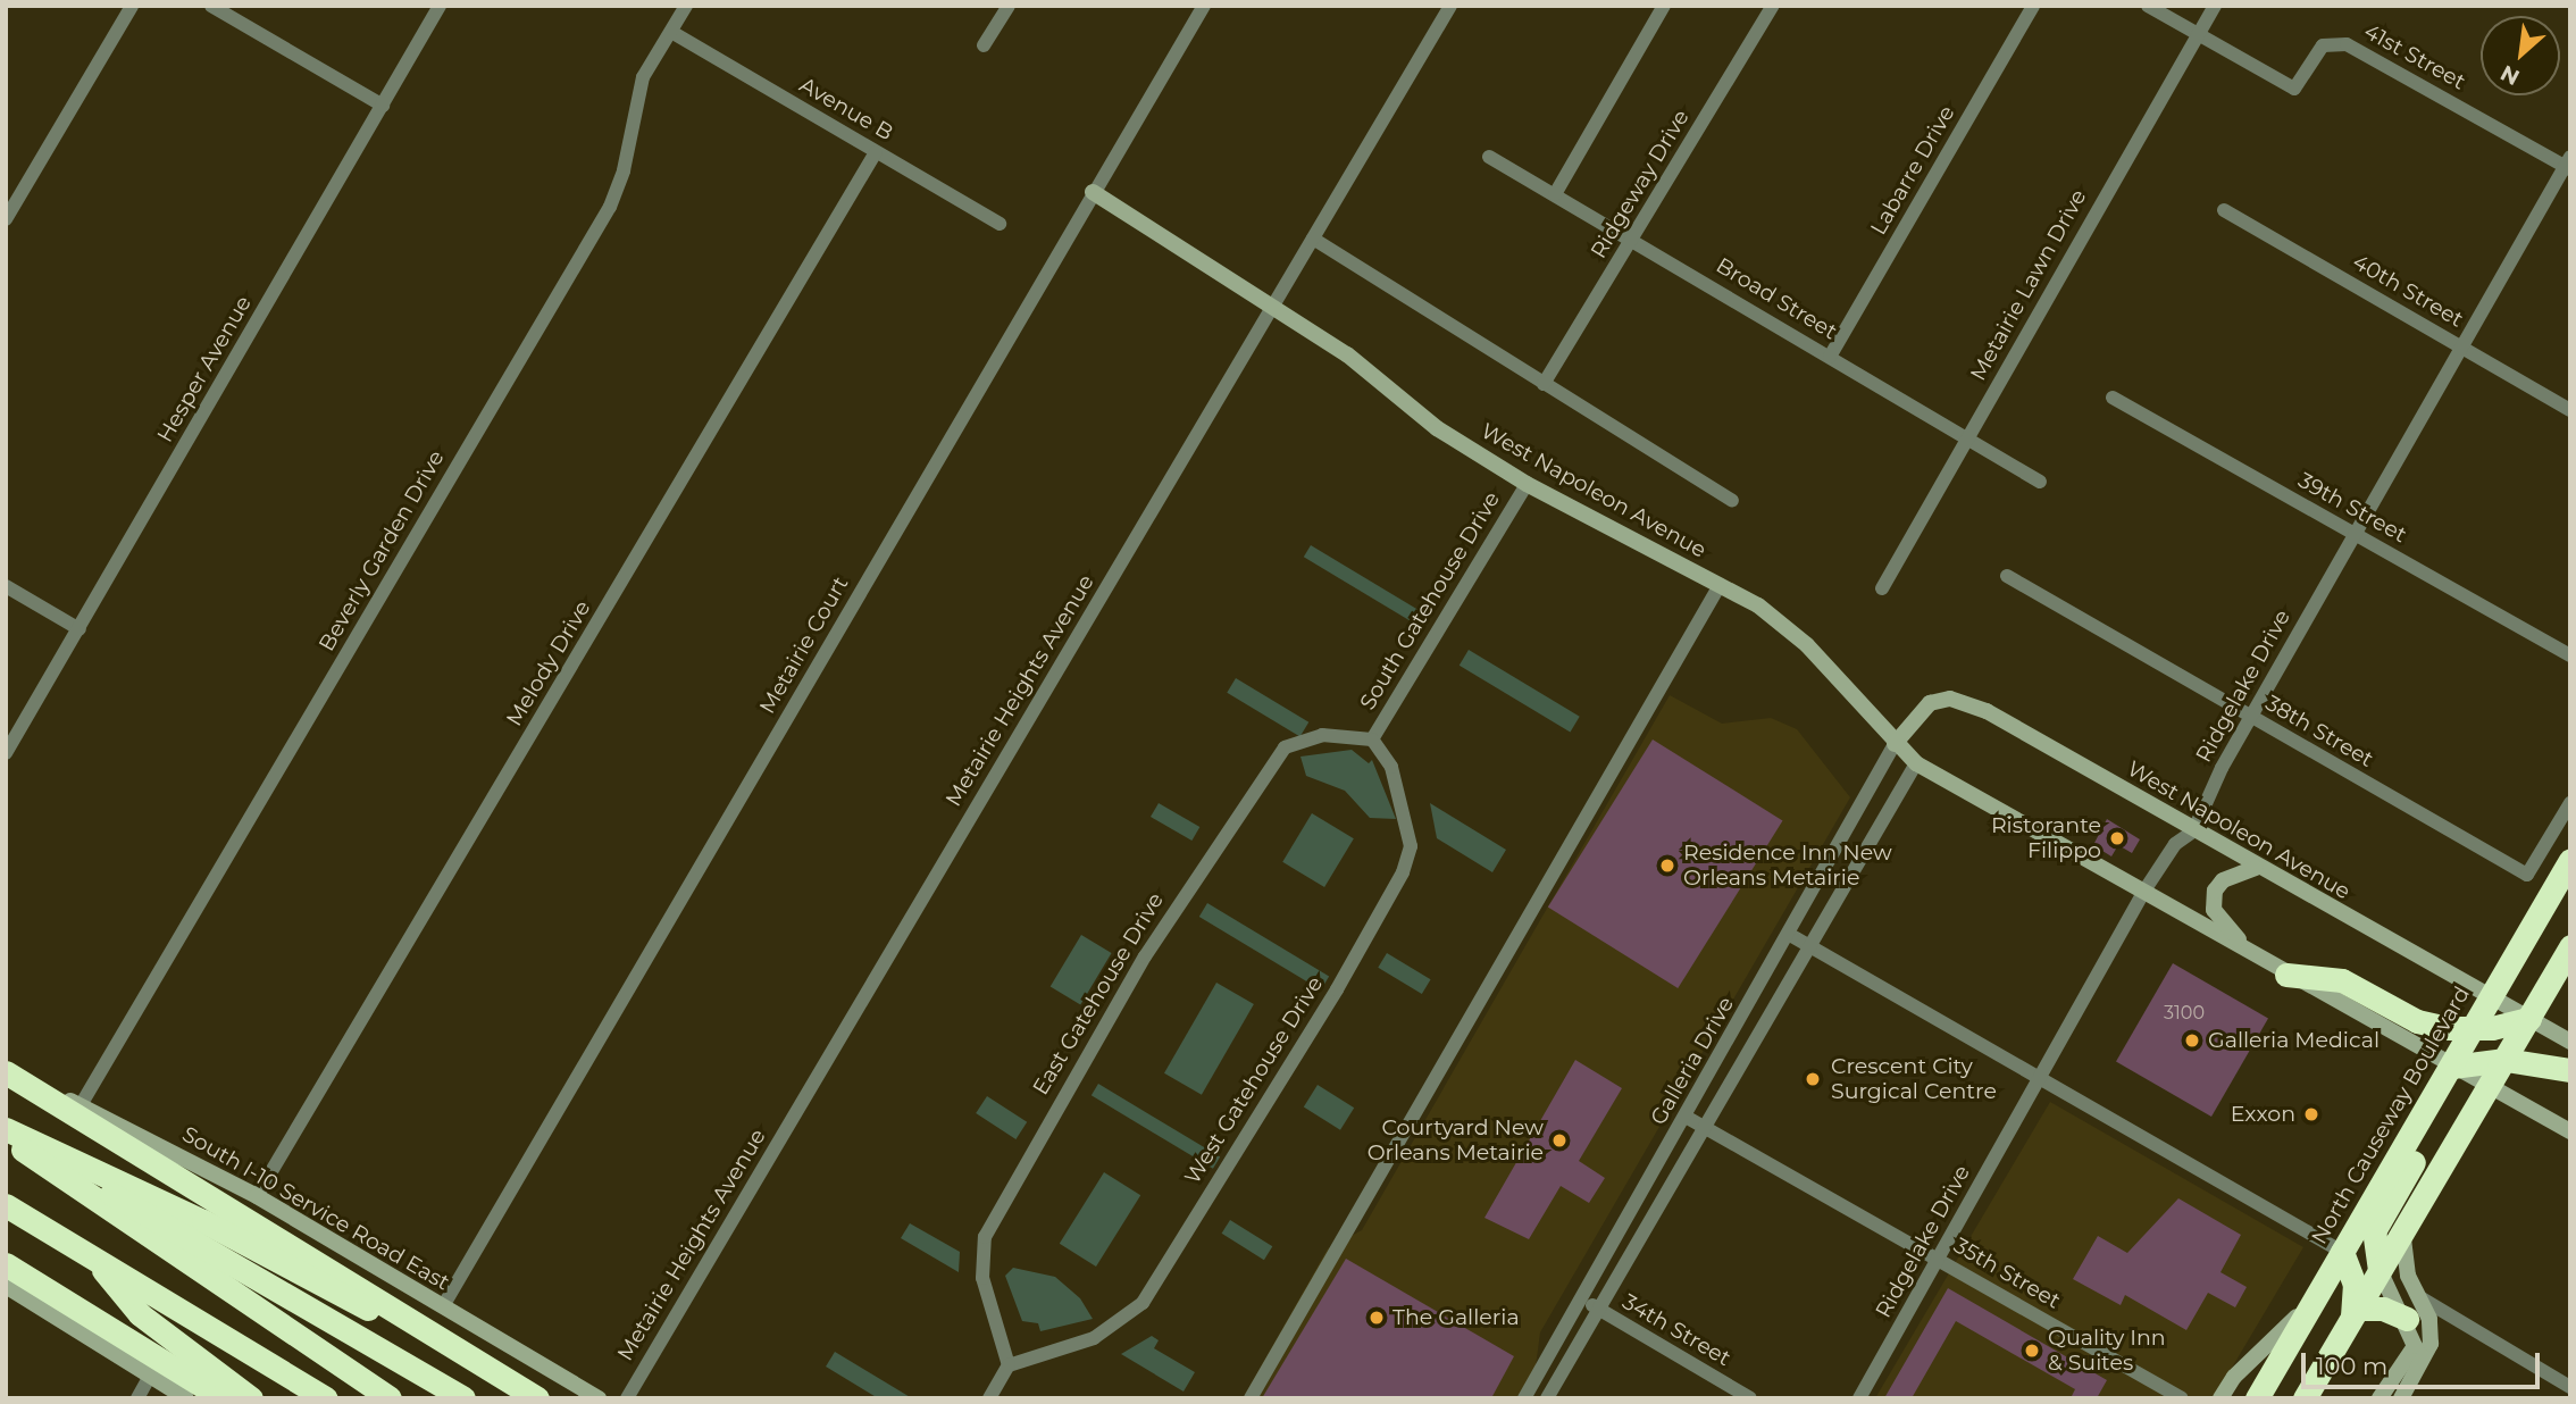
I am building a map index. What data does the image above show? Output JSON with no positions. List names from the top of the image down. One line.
{"streets":{"highway":["North Causeway Boulevard"],"street":["41st Street","Avenue B","Labarre Drive","Ridgeway Drive","Metairie Lawn Drive","40th Street","Broad Street","Hesper Avenue","West Napoleon Avenue","39th Street","Beverly Garden Drive","South Gatehouse Drive","Metairie Court","Melody Drive","Ridgelake Drive","Metairie Heights Avenue","38th Street","East Gatehouse Drive","Galleria Drive","West Gatehouse Drive","South I-10 Service Road East","35th Street","34th Street"]},"crossings":[["41st Street","Metairie Lawn Drive"],["41st Street","Ridgelake Drive"],["Avenue B","Beverly Garden Drive"],["Avenue B","Melody Drive"],["Labarre Drive","Broad Street"],["Ridgeway Drive","Broad Street"],["Metairie Lawn Drive","Broad Street"],["40th Street","Ridgelake Drive"],["West Napoleon Avenue","South Gatehouse Drive"],["West Napoleon Avenue","Metairie Court"],["West Napoleon Avenue","Ridgelake Drive"],["West Napoleon Avenue","Metairie Heights Avenue"],["West Napoleon Avenue","Galleria Drive"],["West Napoleon Avenue","North Causeway Boulevard"],["39th Street","Ridgelake Drive"],["Beverly Garden Drive","South I-10 Service Road East"],["South Gatehouse Drive","East Gatehouse Drive"],["South Gatehouse Drive","West Gatehouse Drive"],["Metairie Court","South I-10 Service Road East"],["Melody Drive","South I-10 Service Road East"],["Ridgelake Drive","38th Street"],["Ridgelake Drive","35th Street"],["East Gatehouse Drive","West Gatehouse Drive"],["Galleria Drive","35th Street"],["Galleria Drive","34th Street"]],"places":["Ristorante Filippo","Residence Inn New Orleans Metairie","Galleria Medical","Crescent City Surgical Centre","Exxon","Courtyard New Orleans Metairie","The Galleria","Quality Inn & Suites"],"house_numbers":["3100"],"scale_bar":"100 m","north":"bottom left"}
